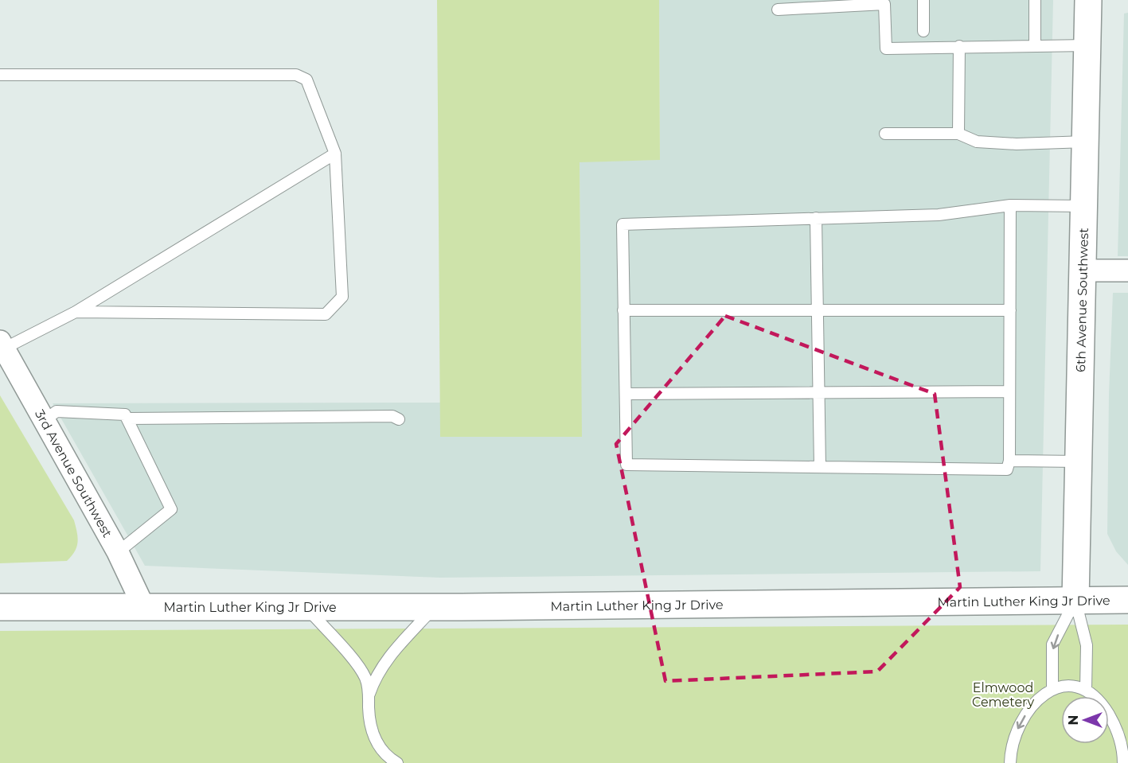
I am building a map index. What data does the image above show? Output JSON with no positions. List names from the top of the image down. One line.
{"streets":{"main road":["6th Avenue Southwest","Martin Luther King Jr Drive"],"street":["3rd Avenue Southwest"]},"crossings":[["6th Avenue Southwest","Martin Luther King Jr Drive"],["3rd Avenue Southwest","Martin Luther King Jr Drive"]],"parks":["Elmwood Cemetery"],"north":"left"}
